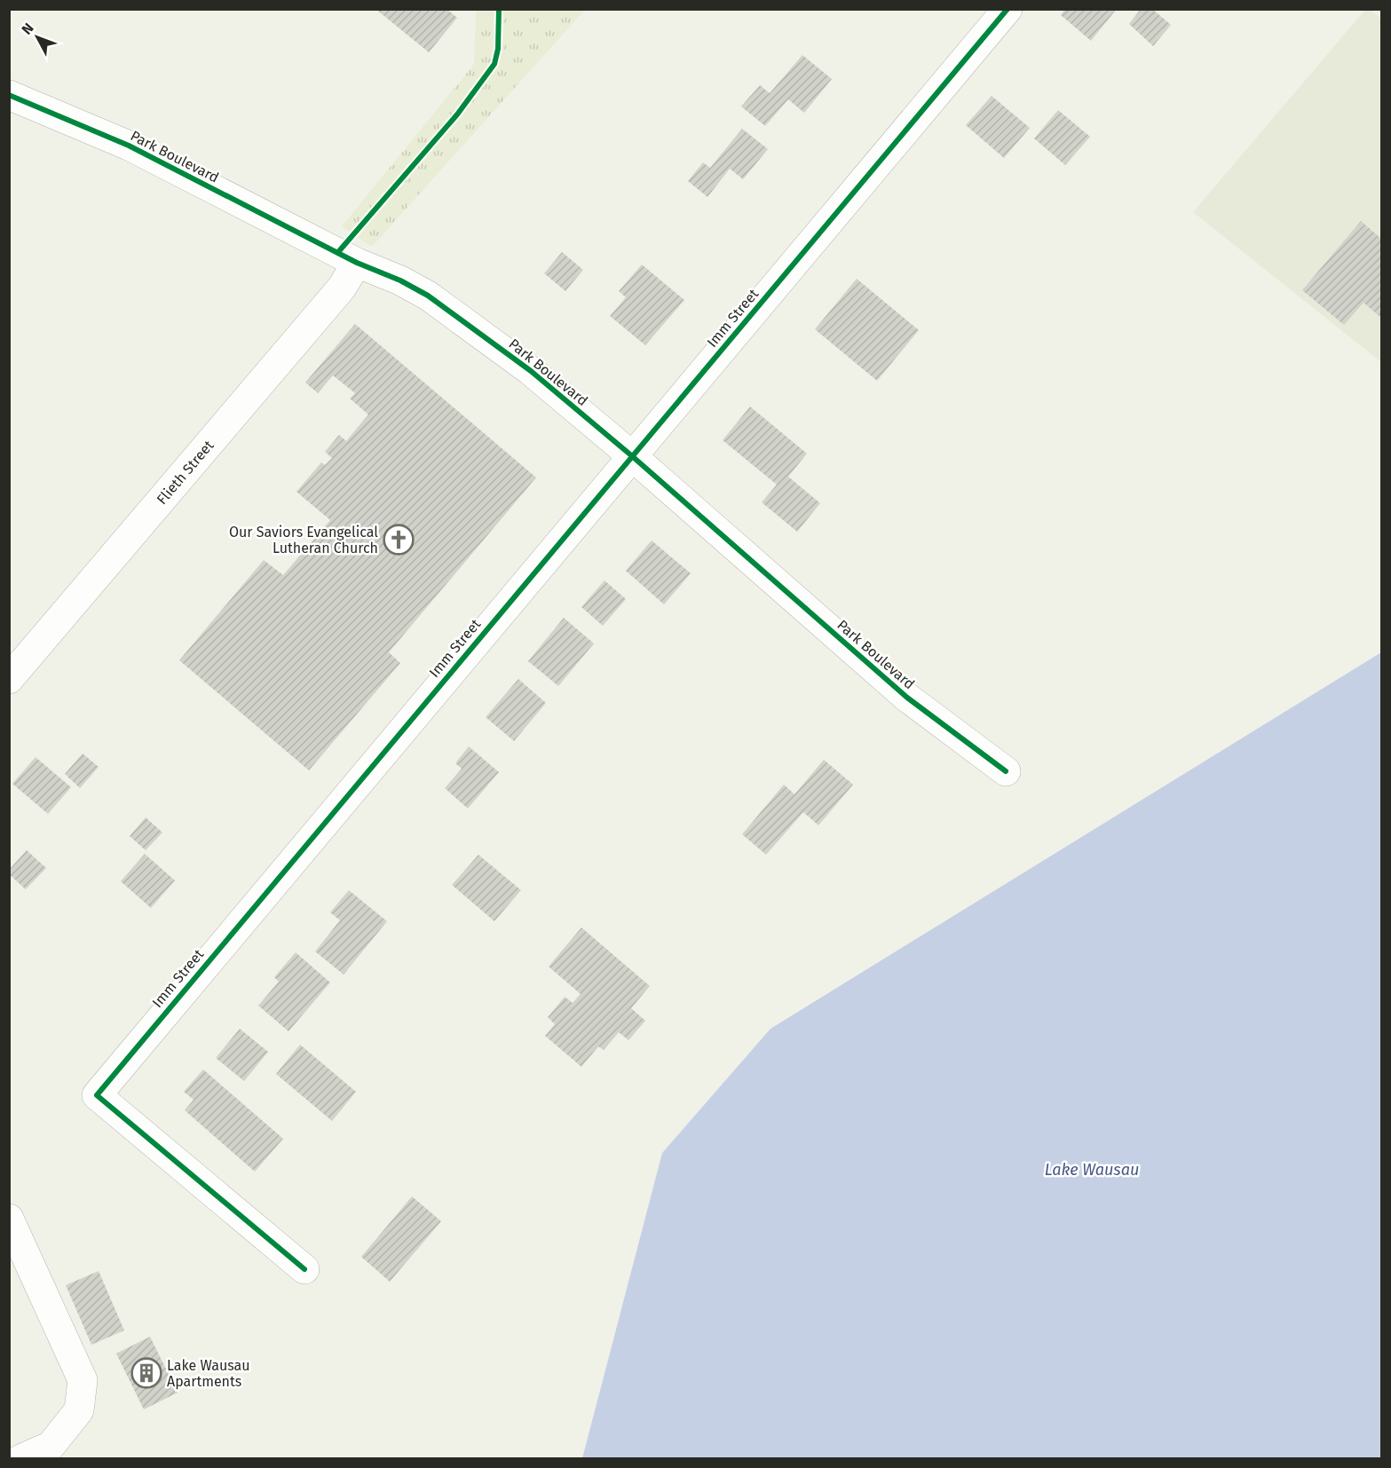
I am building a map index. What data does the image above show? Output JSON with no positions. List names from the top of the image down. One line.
{"streets":{"street":["Park Boulevard","Imm Street","Flieth Street"]},"crossings":[["Park Boulevard","Imm Street"],["Park Boulevard","Flieth Street"]],"water":["Lake Wausau"],"places":{"church":["Our Saviors Evangelical Lutheran Church"],"building":["Lake Wausau Apartments"]},"north":"top left"}
